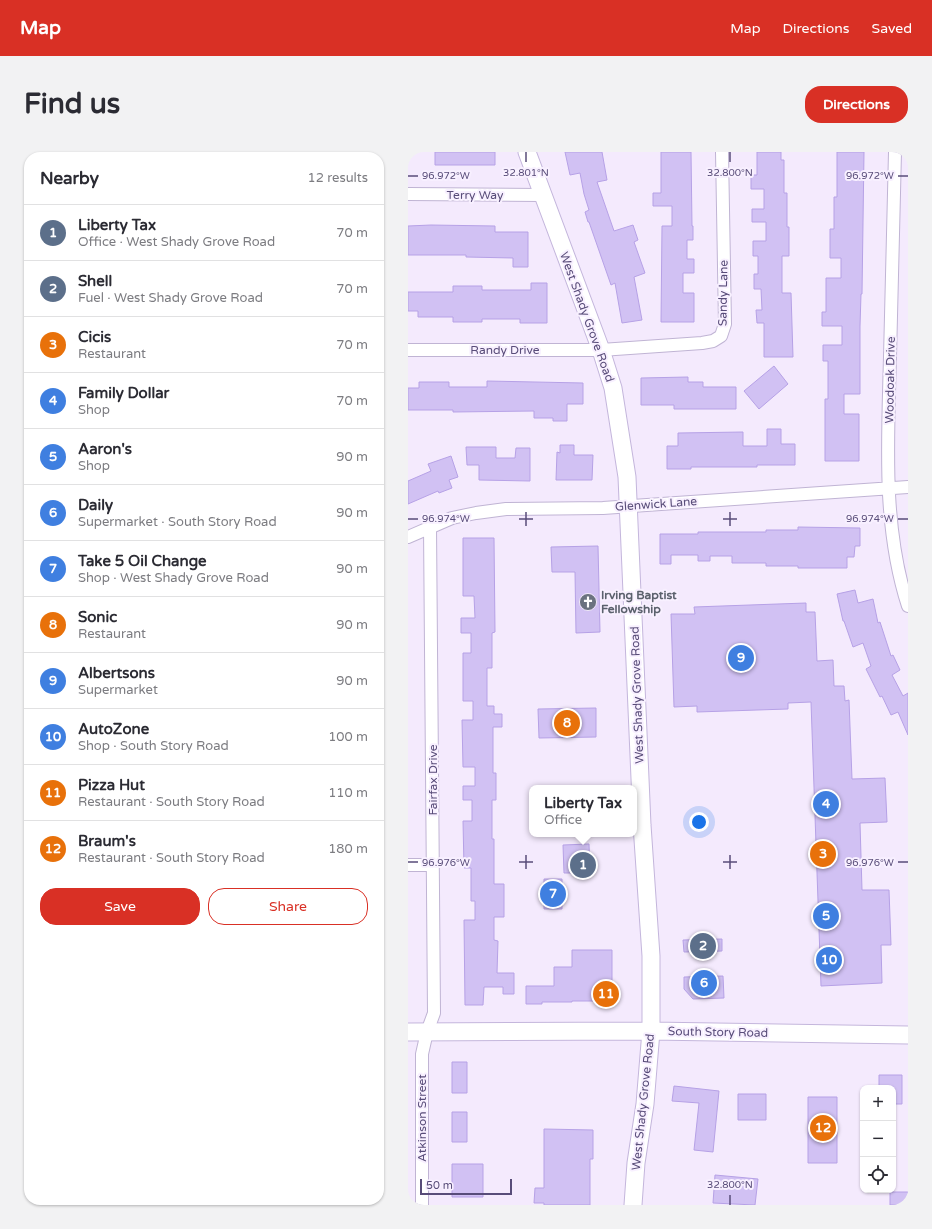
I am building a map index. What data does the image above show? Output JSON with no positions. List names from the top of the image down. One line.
{"streets":{"main road":["West Shady Grove Road","South Story Road"],"street":["Terry Way","Sandy Lane","Randy Drive","Woodoak Drive","Glenwick Lane","Fairfax Drive","Atkinson Street"]},"crossings":[["Terry Way","West Shady Grove Road"],["Sandy Lane","West Shady Grove Road"],["Sandy Lane","Randy Drive"],["West Shady Grove Road","Randy Drive"],["West Shady Grove Road","Glenwick Lane"],["West Shady Grove Road","South Story Road"],["Woodoak Drive","Glenwick Lane"],["Glenwick Lane","Fairfax Drive"],["Fairfax Drive","South Story Road"],["Fairfax Drive","Atkinson Street"],["South Story Road","Atkinson Street"]],"places":{"church":["Irving Baptist Fellowship"]},"scale_bar":"50 m","page":{"header":"Map","nav":["Map","Directions","Saved"],"buttons":["Directions",["Save","Share"]],"title":"Find us","heading":["Nearby","12 results"],"list":[{"mark":"1","name":"Liberty Tax","note":"Office · West Shady Grove Road","value":"70 m"},{"mark":"2","name":"Shell","note":"Fuel · West Shady Grove Road","value":"70 m"},{"mark":"3","name":"Cicis","note":"Restaurant","value":"70 m"},{"mark":"4","name":"Family Dollar","note":"Shop","value":"70 m"},{"mark":"5","name":"Aaron's","note":"Shop","value":"90 m"},{"mark":"6","name":"Daily","note":"Supermarket · South Story Road","value":"90 m"},{"mark":"7","name":"Take 5 Oil Change","note":"Shop · West Shady Grove Road","value":"90 m"},{"mark":"8","name":"Sonic","note":"Restaurant","value":"90 m"},{"mark":"9","name":"Albertsons","note":"Supermarket","value":"90 m"},{"mark":"10","name":"AutoZone","note":"Shop · South Story Road","value":"100 m"},{"mark":"11","name":"Pizza Hut","note":"Restaurant · South Story Road","value":"110 m"},{"mark":"12","name":"Braum's","note":"Restaurant · South Story Road","value":"180 m"}],"pins":["9","8","4","3","1","7","5","2","10","6","11","12"],"popup":["Liberty Tax","Office"],"map_buttons":["+","−"],"scale":"50 m"},"coordinates":["32.801°N","32.800°N","96.972°W","96.974°W","96.976°W"]}
